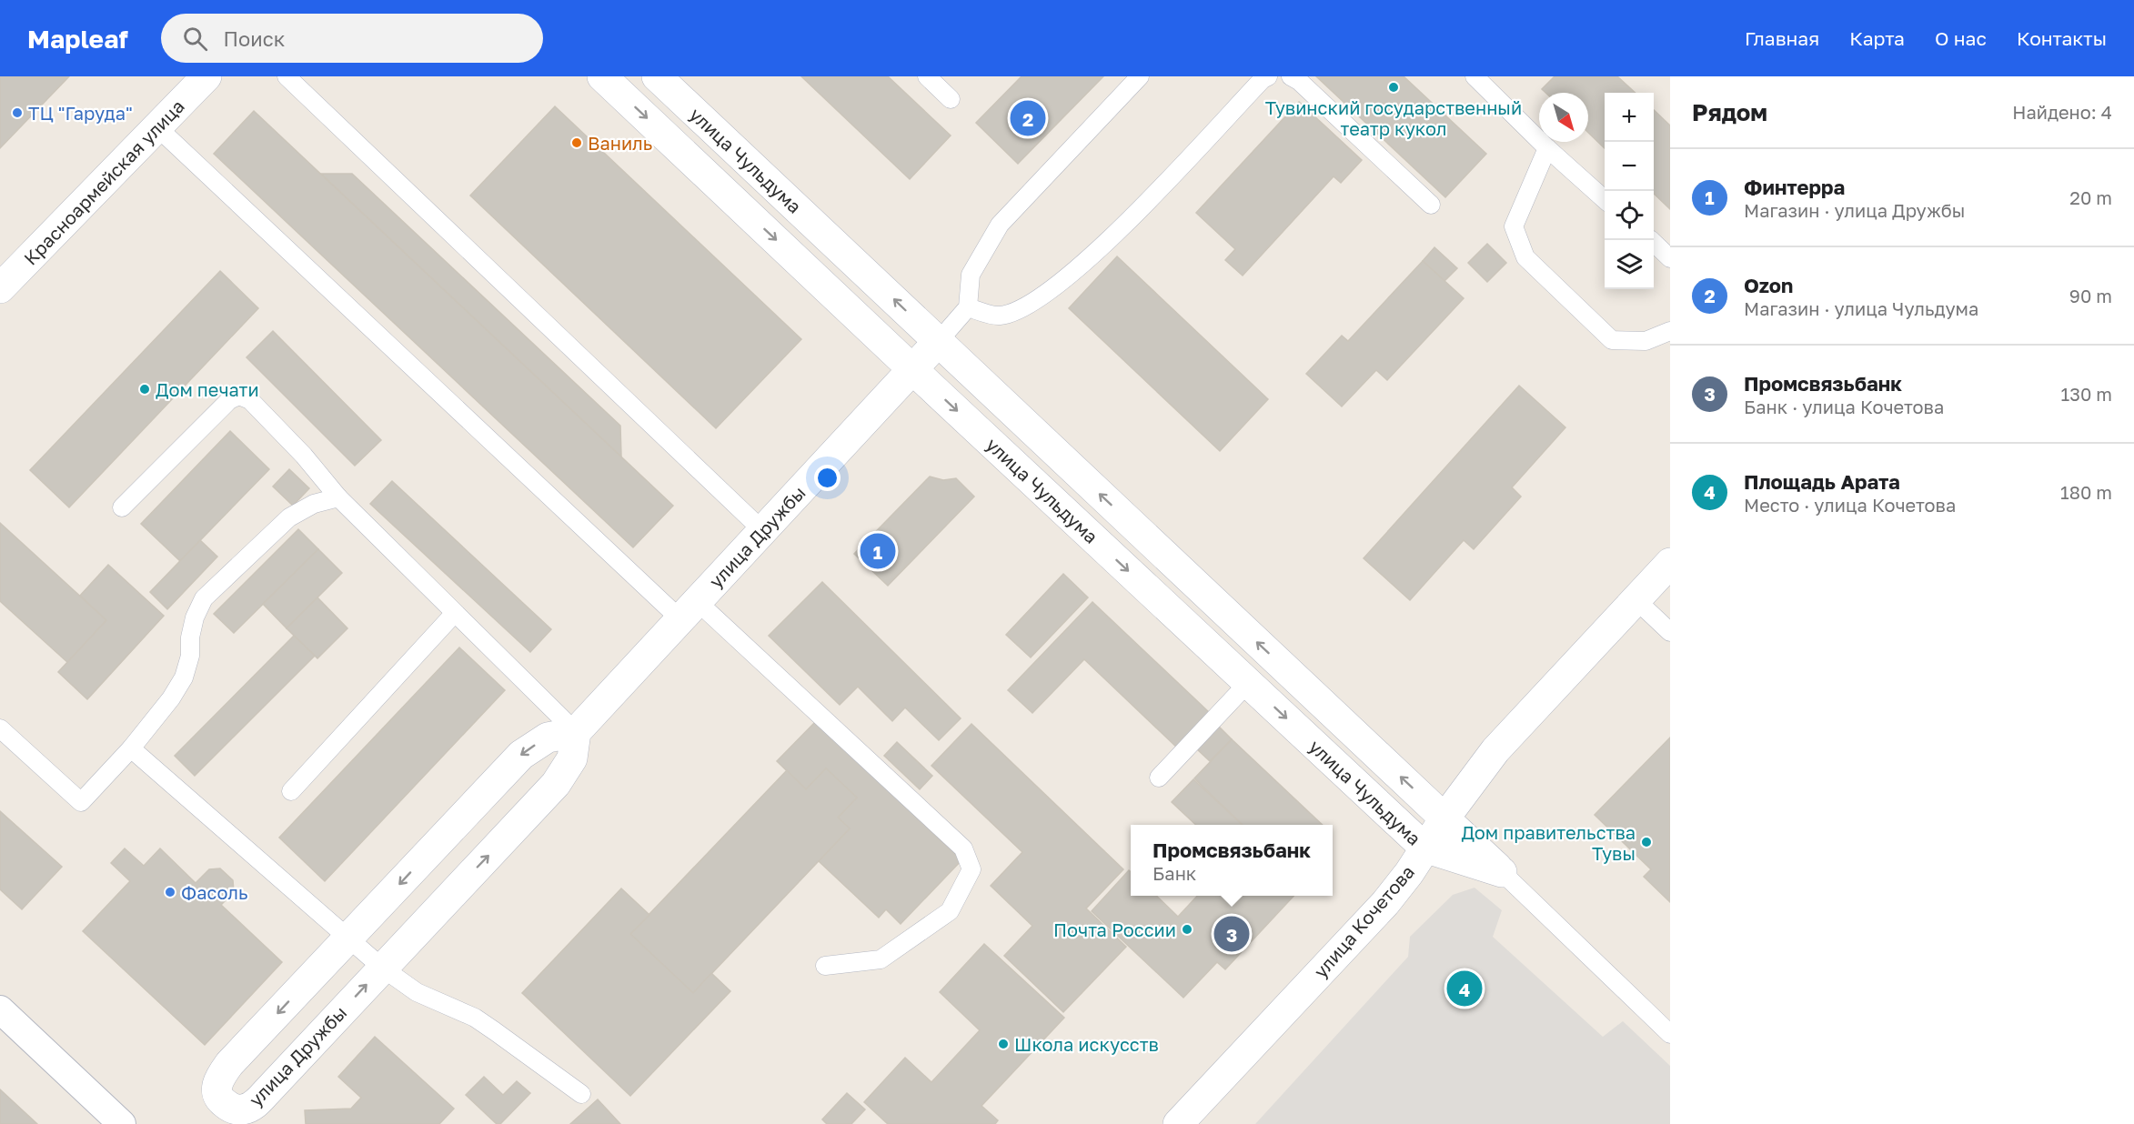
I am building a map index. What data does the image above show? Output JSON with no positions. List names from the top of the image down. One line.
{"streets":{"main road":["улица Чульдума","Красноармейская улица","улица Дружбы","улица Кочетова"]},"crossings":[["улица Чульдума","улица Дружбы"],["улица Чульдума","улица Кочетова"]],"places":["Тувинский государственный театр кукол","ТЦ \"Гаруда\"","Ваниль","Дом печати","Дом правительства Тувы","Фасоль","Почта России","Школа искусств"],"north":"bottom right","page":{"header":"Mapleaf","search":"Поиск","nav":["Главная","Карта","О нас","Контакты"],"heading":["Рядом","Найдено: 4"],"map_buttons":["+","−"],"pins":["2","1","3","4"],"list":[{"mark":"1","name":"Финтерра","note":"Магазин · улица Дружбы","value":"20 m"},{"mark":"2","name":"Ozon","note":"Магазин · улица Чульдума","value":"90 m"},{"mark":"3","name":"Промсвязьбанк","note":"Банк · улица Кочетова","value":"130 m"},{"mark":"4","name":"Площадь Арата","note":"Место · улица Кочетова","value":"180 m"}],"popup":["Промсвязьбанк","Банк"]}}
